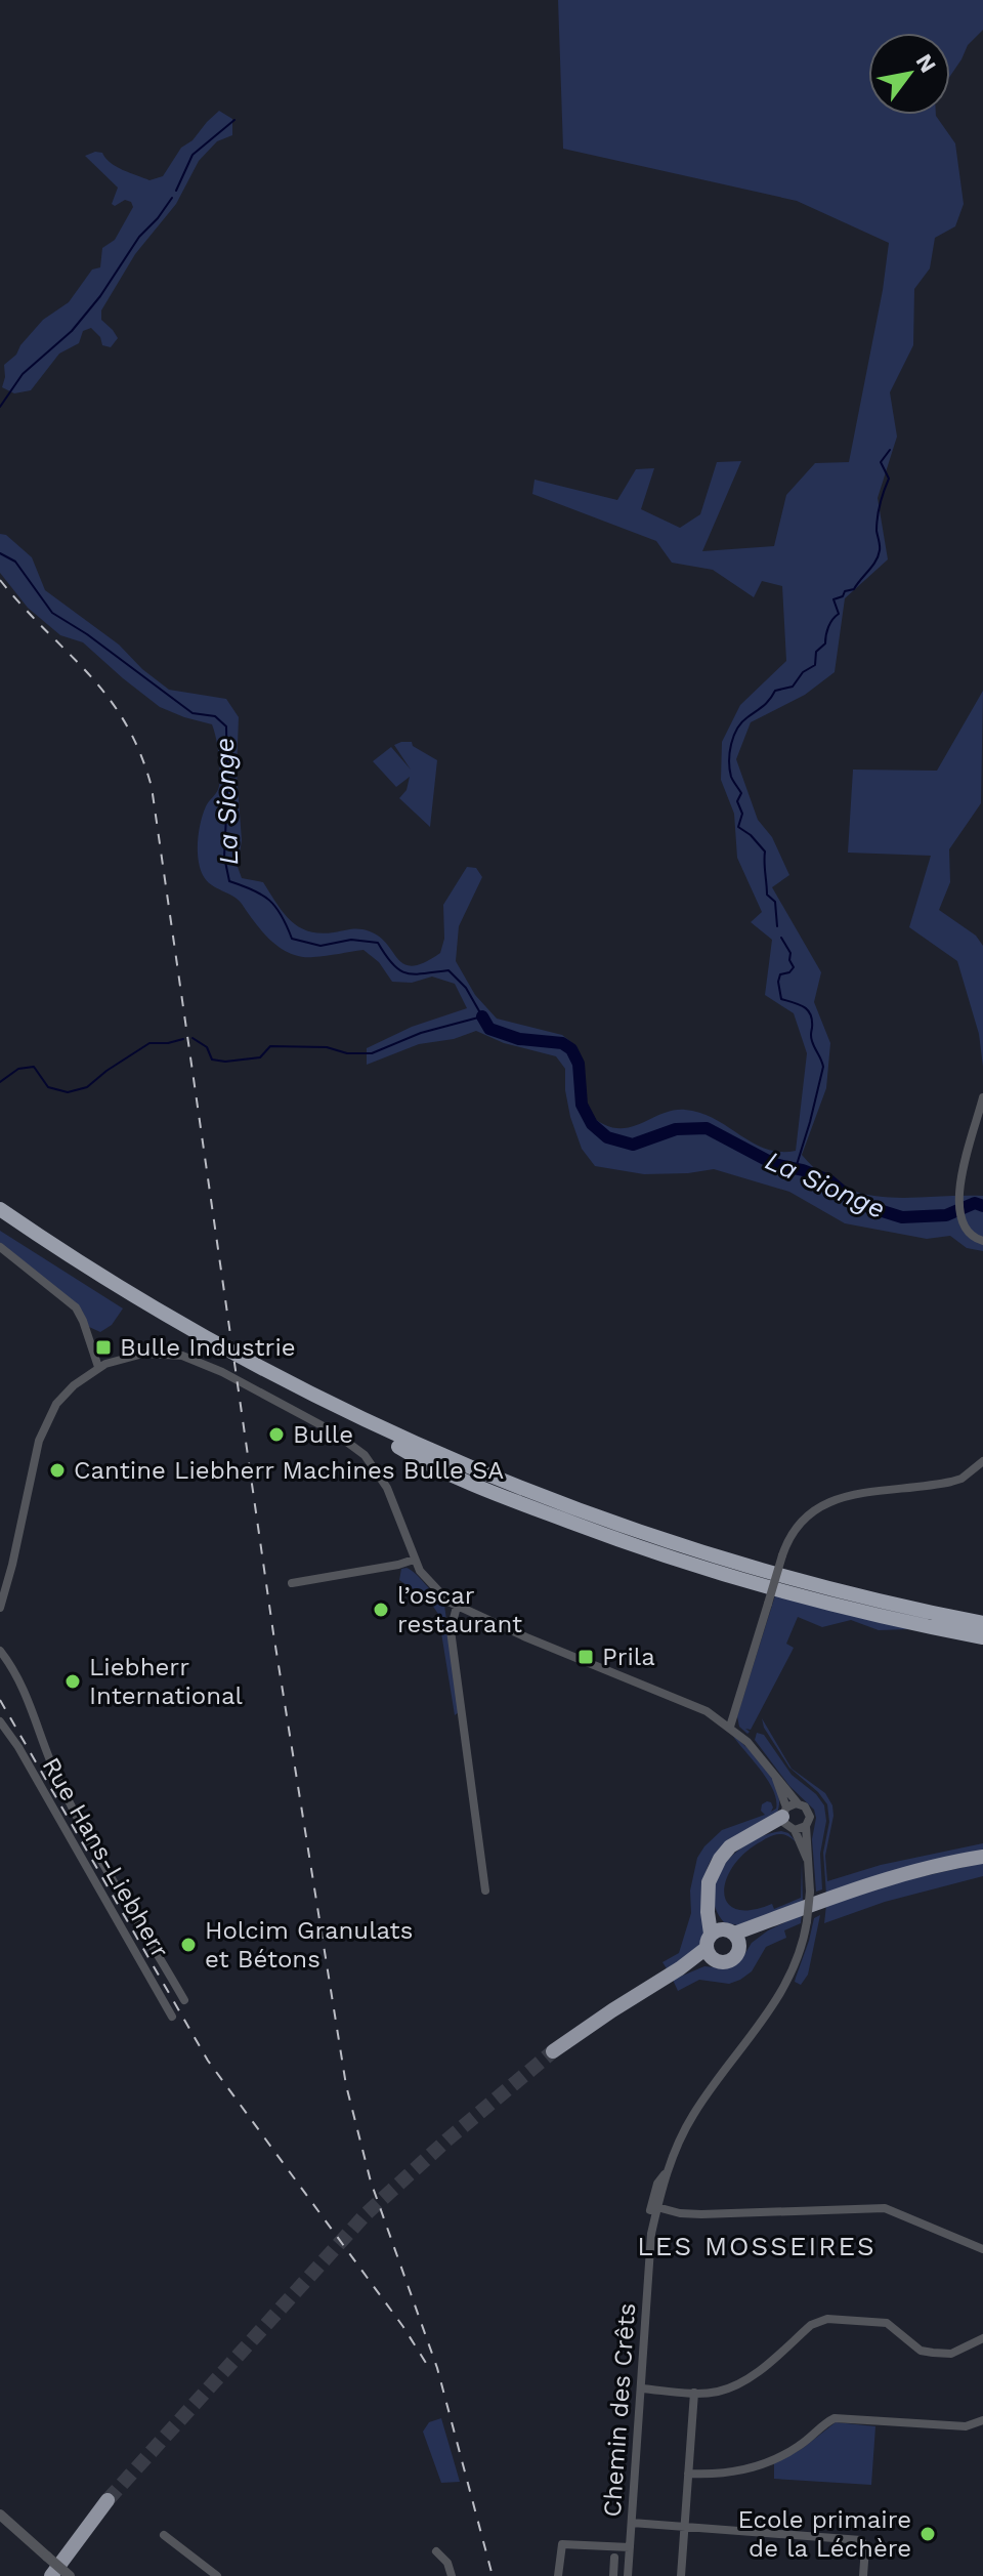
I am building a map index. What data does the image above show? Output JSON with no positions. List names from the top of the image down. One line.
{"streets":{"street":["Rue Hans-Liebherr","Chemin des Crêts"]},"districts":["LES MOSSEIRES"],"water":["La Sionge"],"places":{"transit":["Bulle Industrie","Prila"],"other":["Bulle","Cantine Liebherr Machines Bulle SA","l’oscar restaurant","Liebherr International","Holcim Granulats et Bétons","Ecole primaire de la Léchère"]},"north":"top right"}
